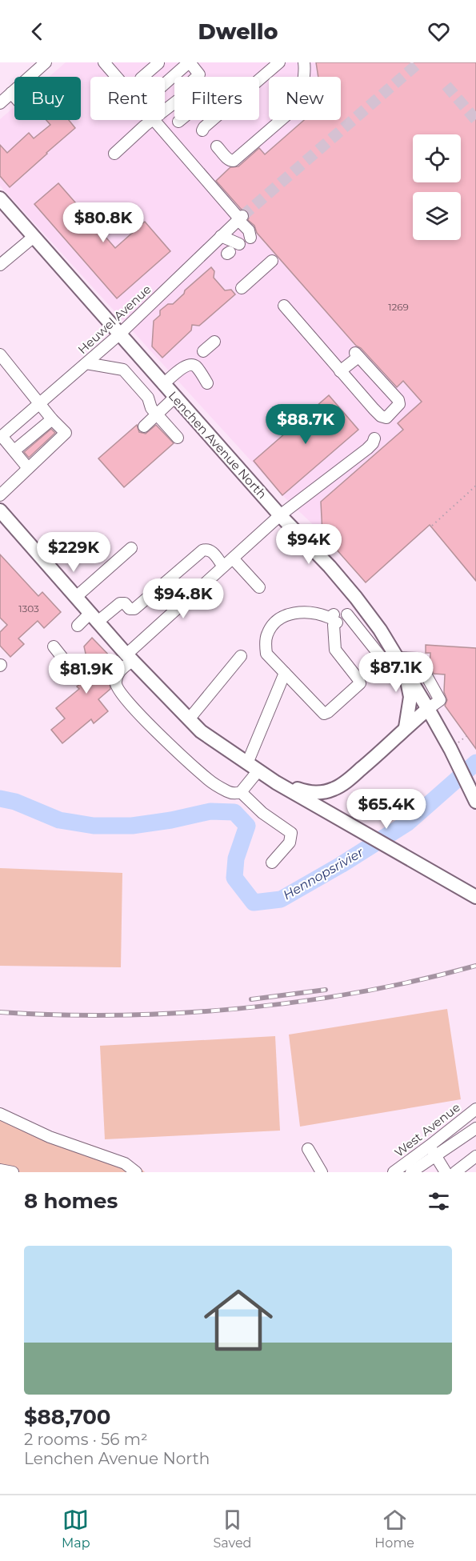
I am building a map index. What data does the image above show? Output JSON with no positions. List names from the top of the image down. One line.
{"streets":{"main road":["Lenchen Avenue North"],"street":["Heuwel Avenue","West Avenue"]},"crossings":[["Heuwel Avenue","Lenchen Avenue North"]],"water":["Hennopsrivier"],"house_numbers":["1269","1303"],"page":{"header":"Dwello","chip":["Buy","Rent","Filters","New"],"price":["$80.8K","$88.7K","$94K","$229K","$94.8K","$87.1K","$81.9K","$65.4K"],"heading":"8 homes","list":[{"name":"$88,700","note":"2 rooms · 56 m² · Lenchen Avenue North"}],"tabs":["Map","Saved","Home"]}}
